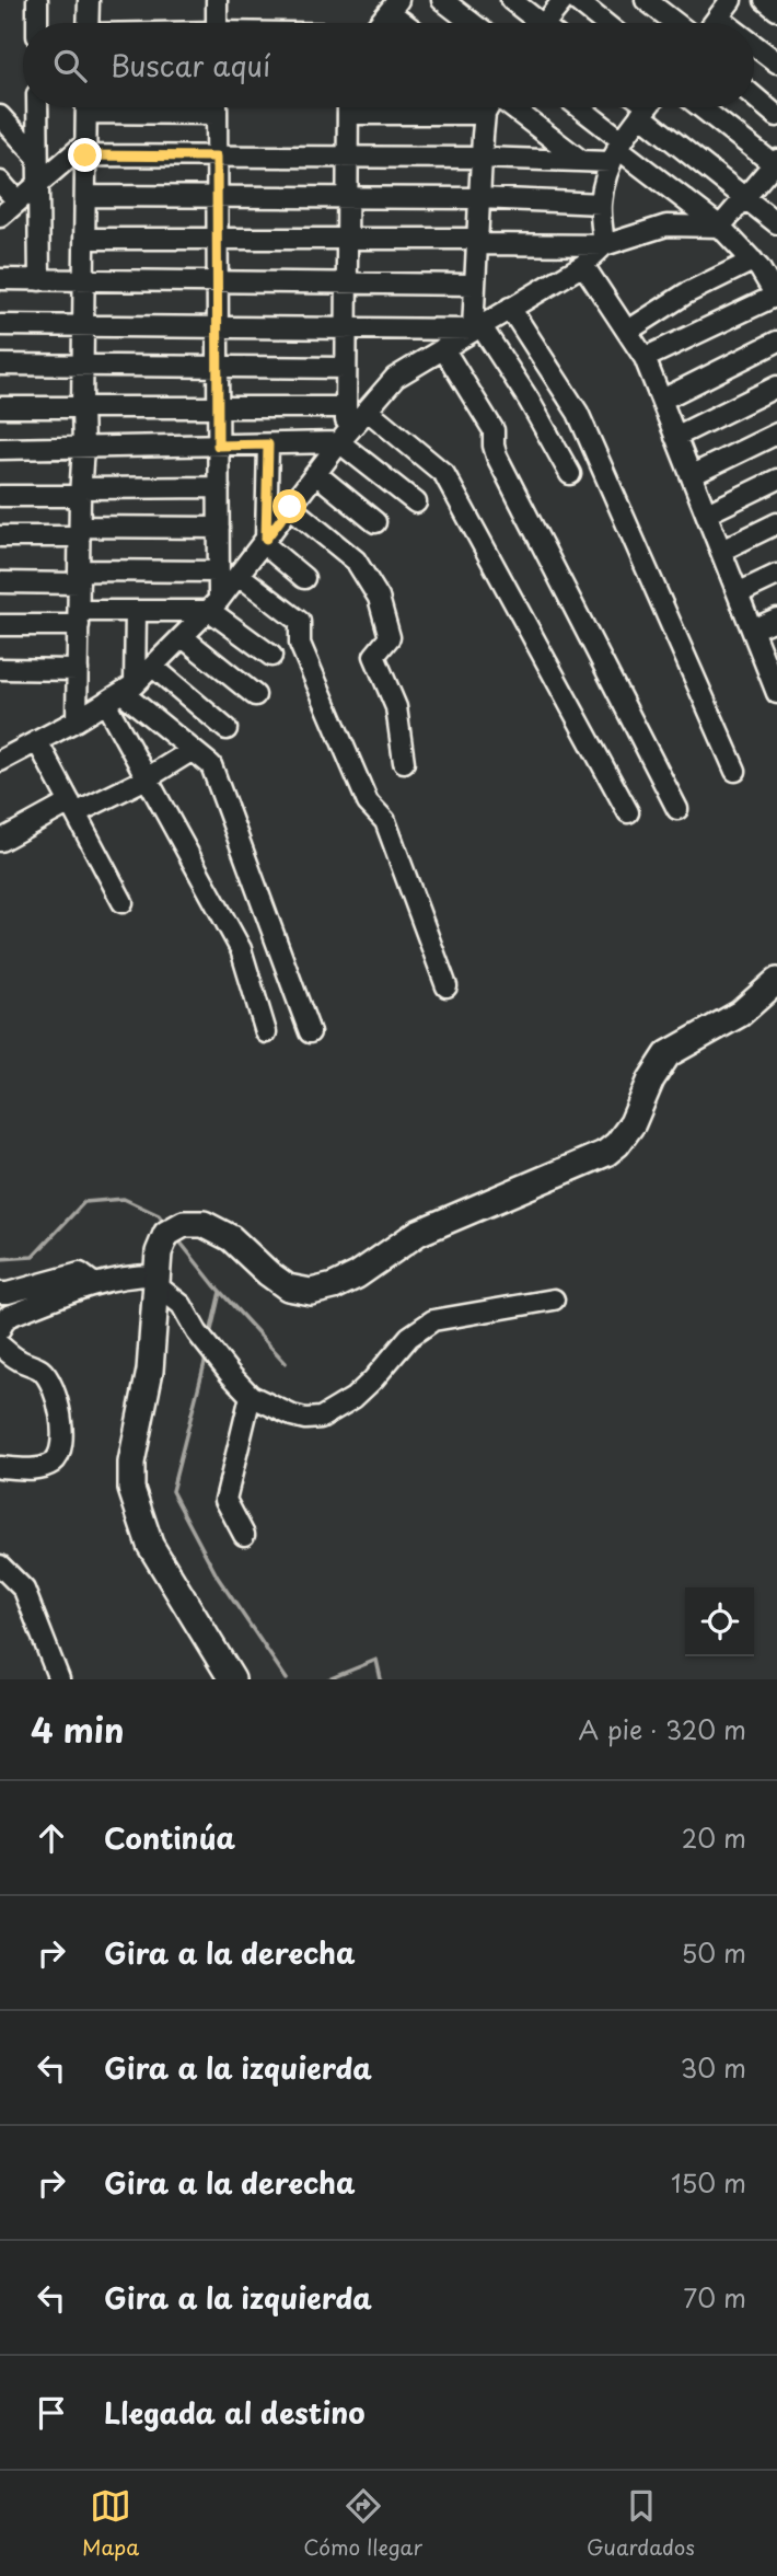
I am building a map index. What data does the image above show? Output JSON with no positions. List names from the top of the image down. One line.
{"page":{"search":"Buscar aquí","heading":["4 min","A pie · 320 m"],"list":[["Continúa","20 m"],["Gira a la derecha","50 m"],["Gira a la izquierda","30 m"],["Gira a la derecha","150 m"],["Gira a la izquierda","70 m"],"Llegada al destino"],"nav":["Mapa","Cómo llegar","Guardados"]}}
